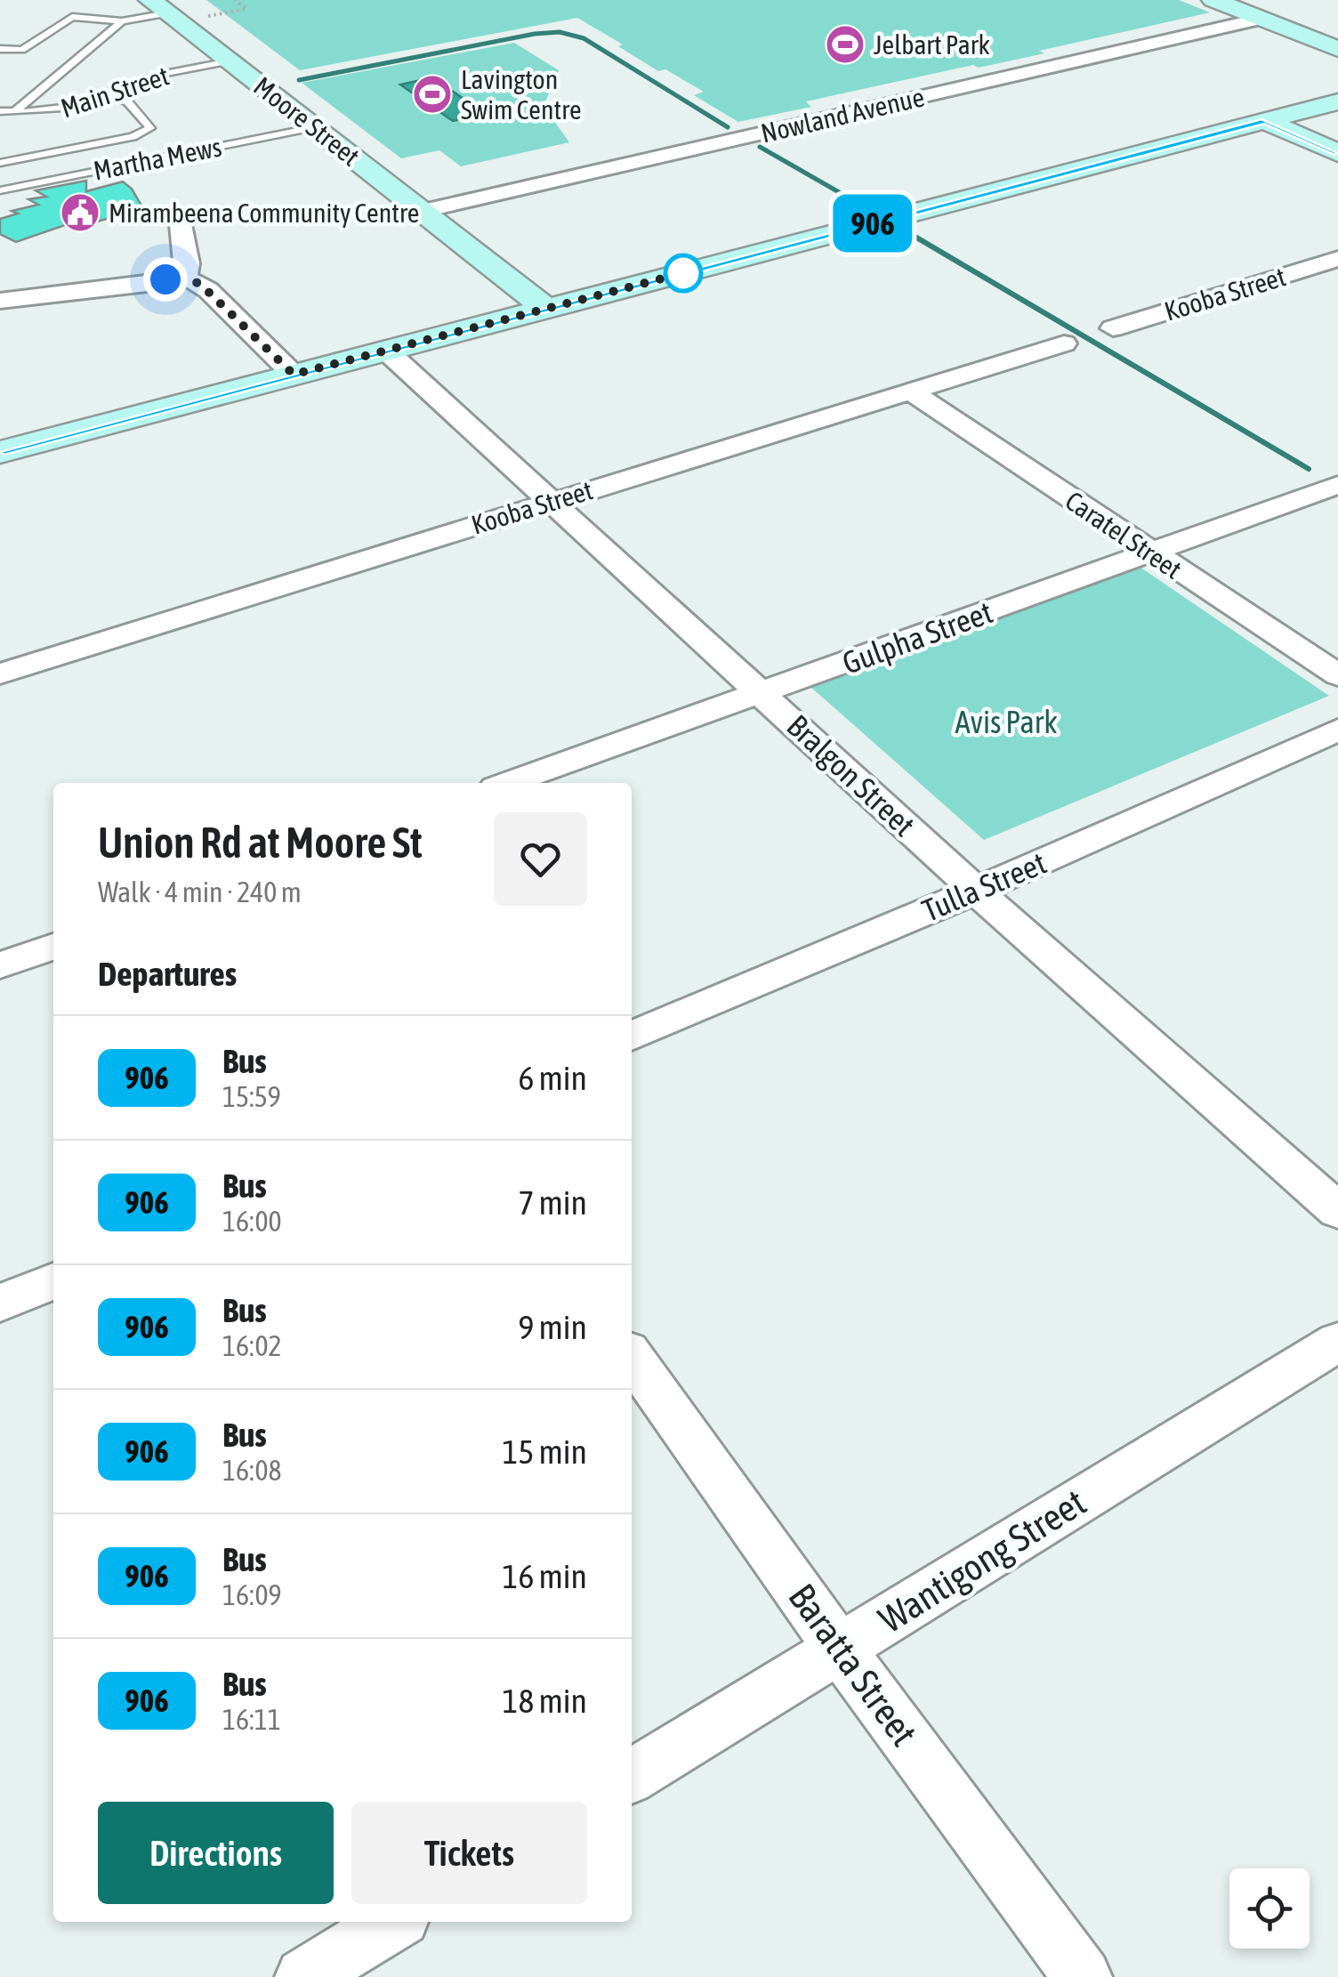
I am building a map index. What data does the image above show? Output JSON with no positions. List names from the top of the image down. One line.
{"streets":{"main road":["Moore Street"],"street":["Nowland Avenue","Kooba Street","Caratel Street","Gulpha Street","Bralgon Street","Tulla Street","Wantigong Street","Baratta Street"],"lane":["Main Street","Martha Mews"]},"crossings":[["Main Street","Moore Street"],["Nowland Avenue","Moore Street"],["Moore Street","Martha Mews"],["Kooba Street","Caratel Street"],["Kooba Street","Bralgon Street"],["Caratel Street","Gulpha Street"],["Gulpha Street","Bralgon Street"],["Bralgon Street","Tulla Street"],["Wantigong Street","Baratta Street"]],"parks":["Avis Park"],"places":{"sports":["Jelbart Park","Lavington Swim Centre"],"public building":["Mirambeena Community Centre"]},"lines":["bus line 906"],"page":{"on_map":"906","heading":[["Union Rd at Moore St","Walk · 4 min · 240 m"],"Departures"],"list":[{"mark":"906","name":"Bus","note":"15:59","value":"6 min"},{"mark":"906","name":"Bus","note":"16:00","value":"7 min"},{"mark":"906","name":"Bus","note":"16:02","value":"9 min"},{"mark":"906","name":"Bus","note":"16:08","value":"15 min"},{"mark":"906","name":"Bus","note":"16:09","value":"16 min"},{"mark":"906","name":"Bus","note":"16:11","value":"18 min"}],"buttons":["Directions","Tickets"]}}
